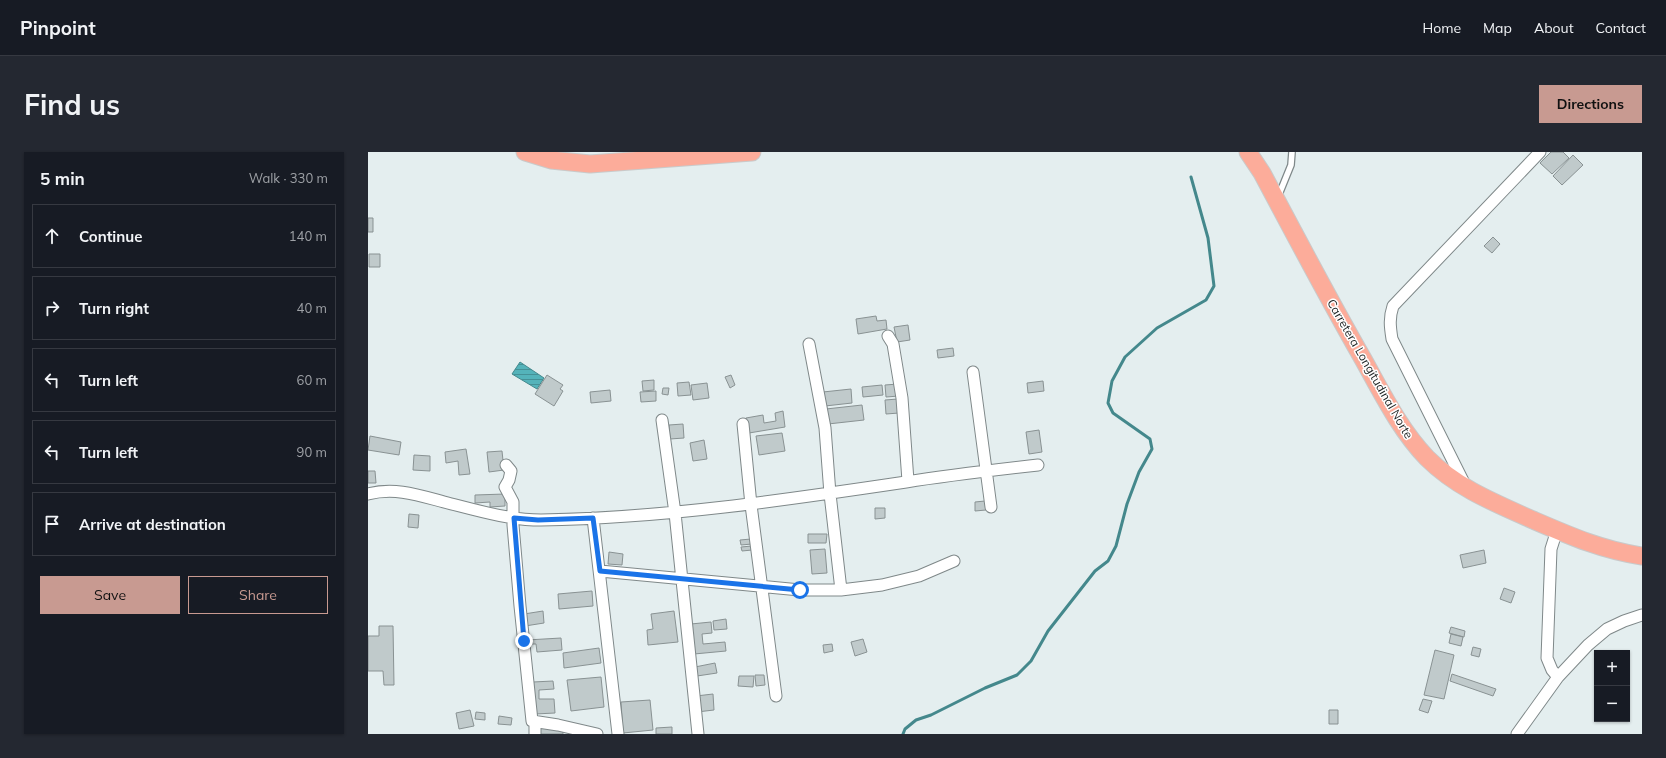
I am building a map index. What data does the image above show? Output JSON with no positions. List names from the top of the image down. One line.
{"streets":{"main road":["Carretera Longitudinal Norte"]},"page":{"header":"Pinpoint","nav":["Home","Map","About","Contact"],"buttons":["Directions",["Save","Share"]],"title":"Find us","heading":["5 min","Walk · 330 m"],"list":[["Continue","140 m"],["Turn right","40 m"],["Turn left","60 m"],["Turn left","90 m"],"Arrive at destination"],"map_buttons":["+","−"]}}
